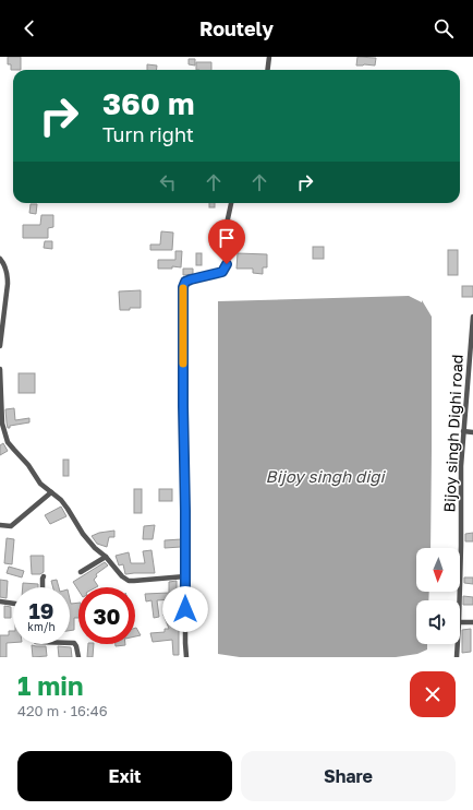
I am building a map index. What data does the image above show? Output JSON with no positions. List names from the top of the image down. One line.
{"streets":{"street":["Bijoy singh Dighi road"]},"water":["Bijoy singh digi"],"north":"bottom","page":{"header":"Routely","turn":["360 m","Turn right"],"speed":"19 km/h","limit":"30","heading":["1 min","420 m · 16:46"],"buttons":["Exit","Share"]}}
